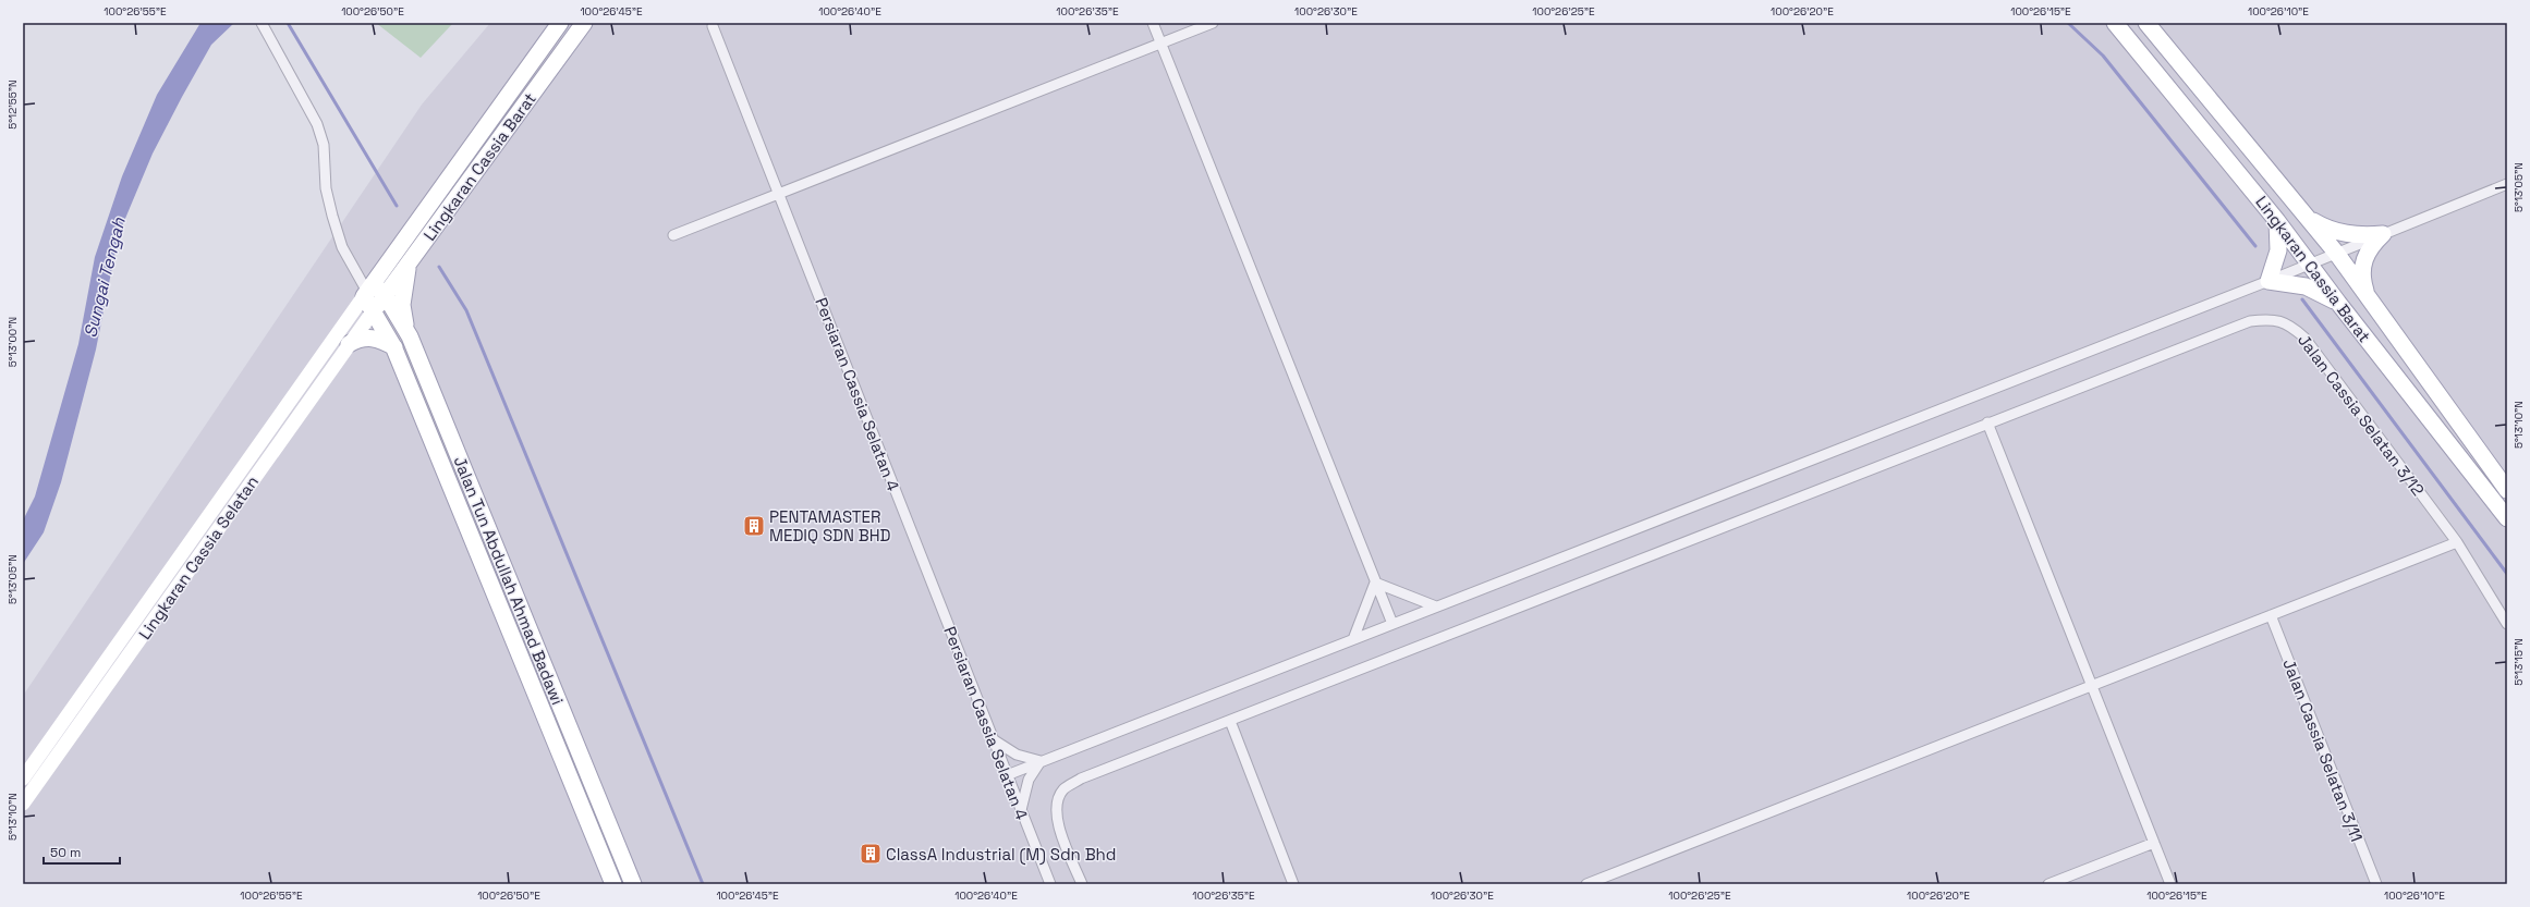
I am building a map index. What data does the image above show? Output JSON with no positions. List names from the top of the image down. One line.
{"streets":{"main road":["Lingkaran Cassia Barat","Jalan Tun Abdullah Ahmad Badawi"],"street":["Persiaran Cassia Selatan 4","Jalan Cassia Selatan 3/12","Lingkaran Cassia Selatan","Jalan Cassia Selatan 3/11"]},"crossings":[["Lingkaran Cassia Barat","Lingkaran Cassia Selatan"],["Lingkaran Cassia Barat","Jalan Tun Abdullah Ahmad Badawi"],["Lingkaran Cassia Selatan","Jalan Tun Abdullah Ahmad Badawi"]],"water":["Sungai Tengah"],"places":{"building":["PENTAMASTER MEDIQ SDN BHD","ClassA Industrial (M) Sdn Bhd"]},"scale_bar":"50 m","coordinates":["100°26'55\"E","100°26'50\"E","100°26'45\"E","100°26'40\"E","100°26'35\"E","100°26'30\"E","100°26'25\"E","100°26'20\"E","100°26'15\"E","100°26'10\"E","5°12'55\"N","5°13'05\"N","5°13'00\"N","5°13'10\"N","5°13'15\"N"]}
